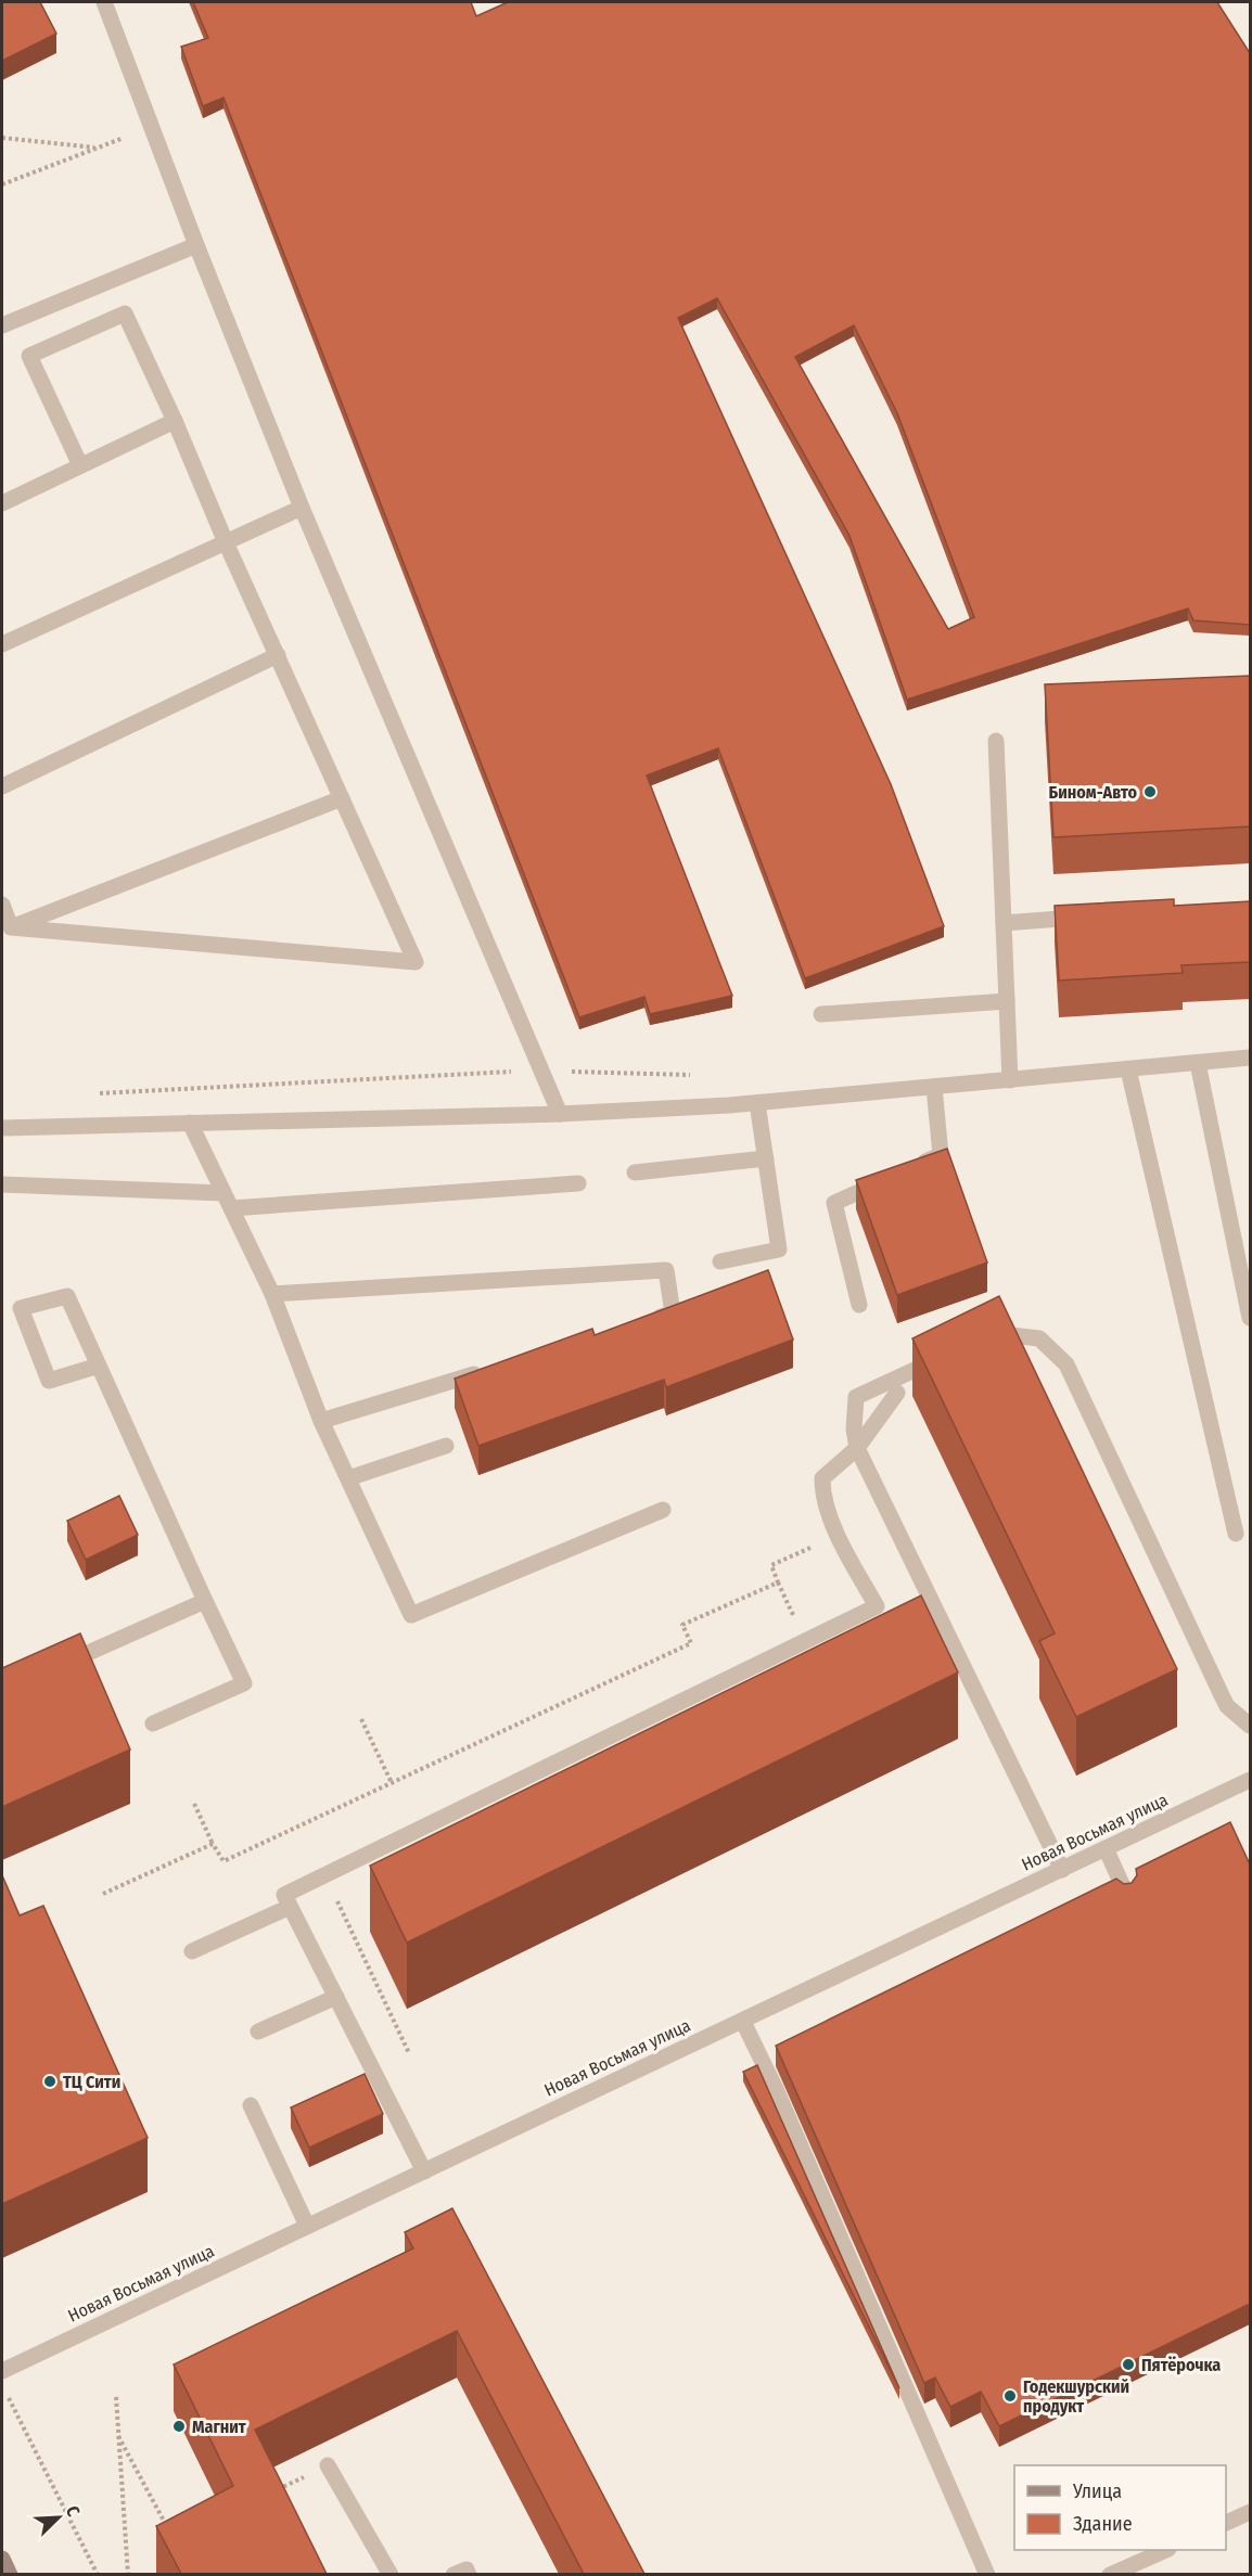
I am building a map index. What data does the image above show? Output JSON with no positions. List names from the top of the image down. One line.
{"streets":{"street":["Новая Восьмая улица"]},"places":["Бином-Авто","ТЦ Сити","Пятёрочка","Годекшурский продукт","Магнит"],"legend":["Улица","Здание"],"north":"top right"}
